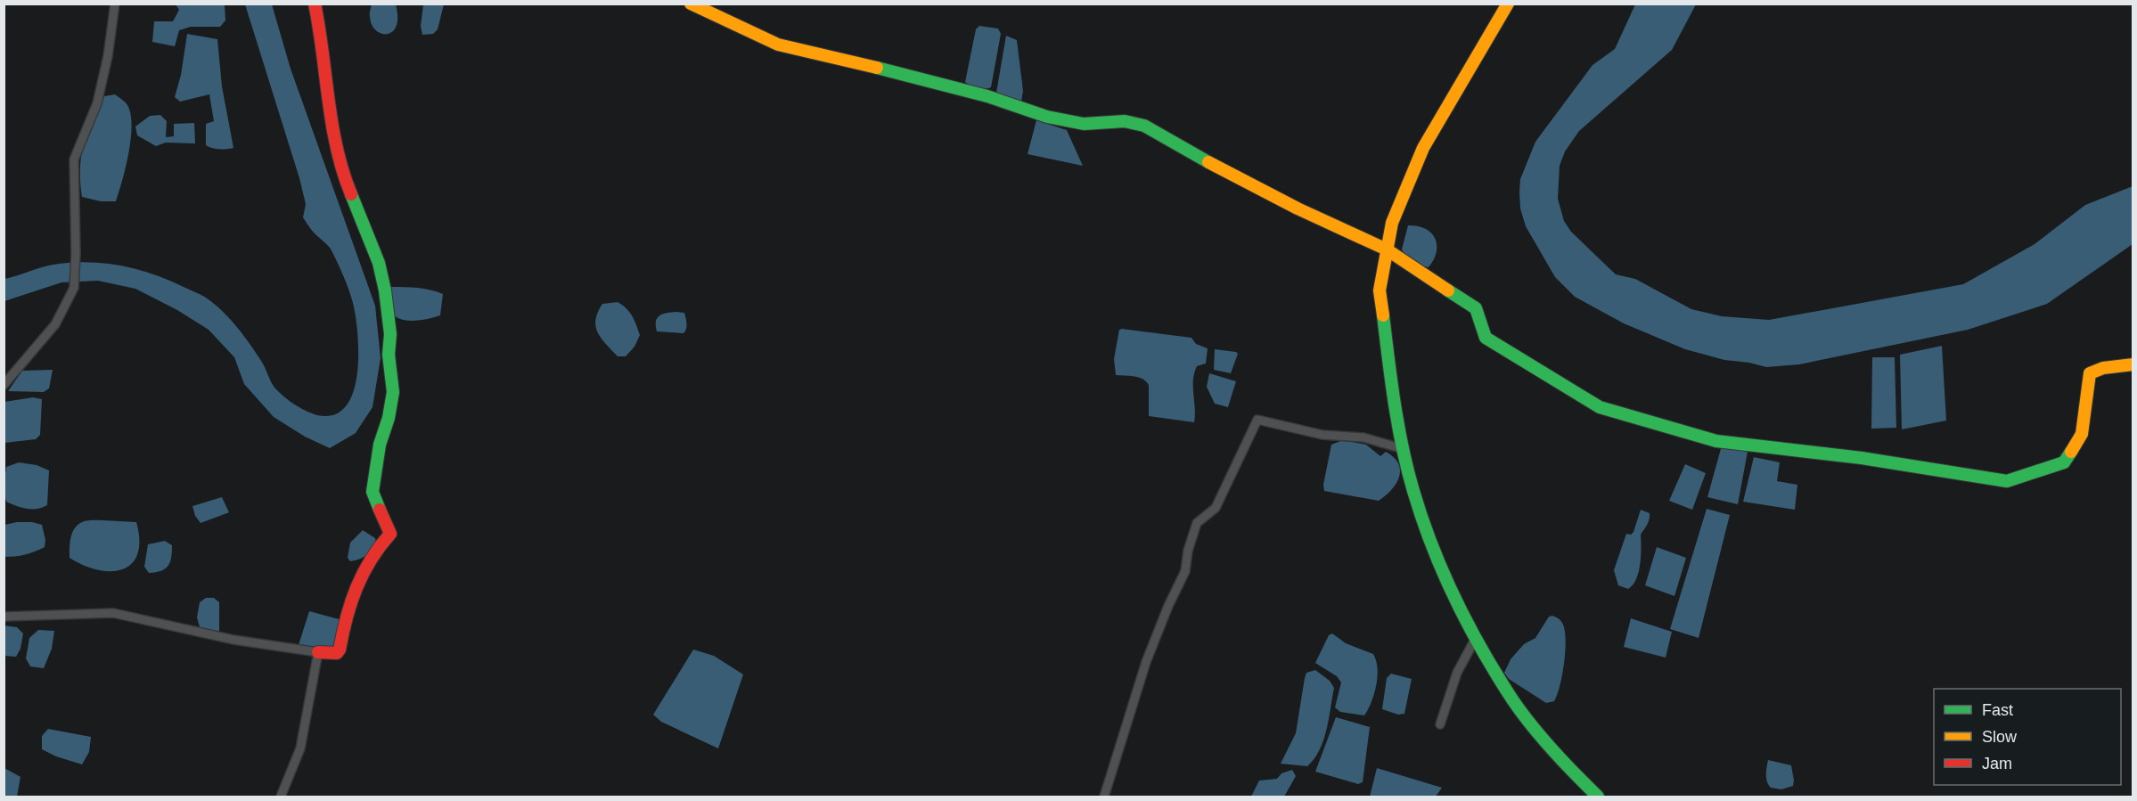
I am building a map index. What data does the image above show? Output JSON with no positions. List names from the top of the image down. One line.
{"legend":["Fast","Slow","Jam"]}
